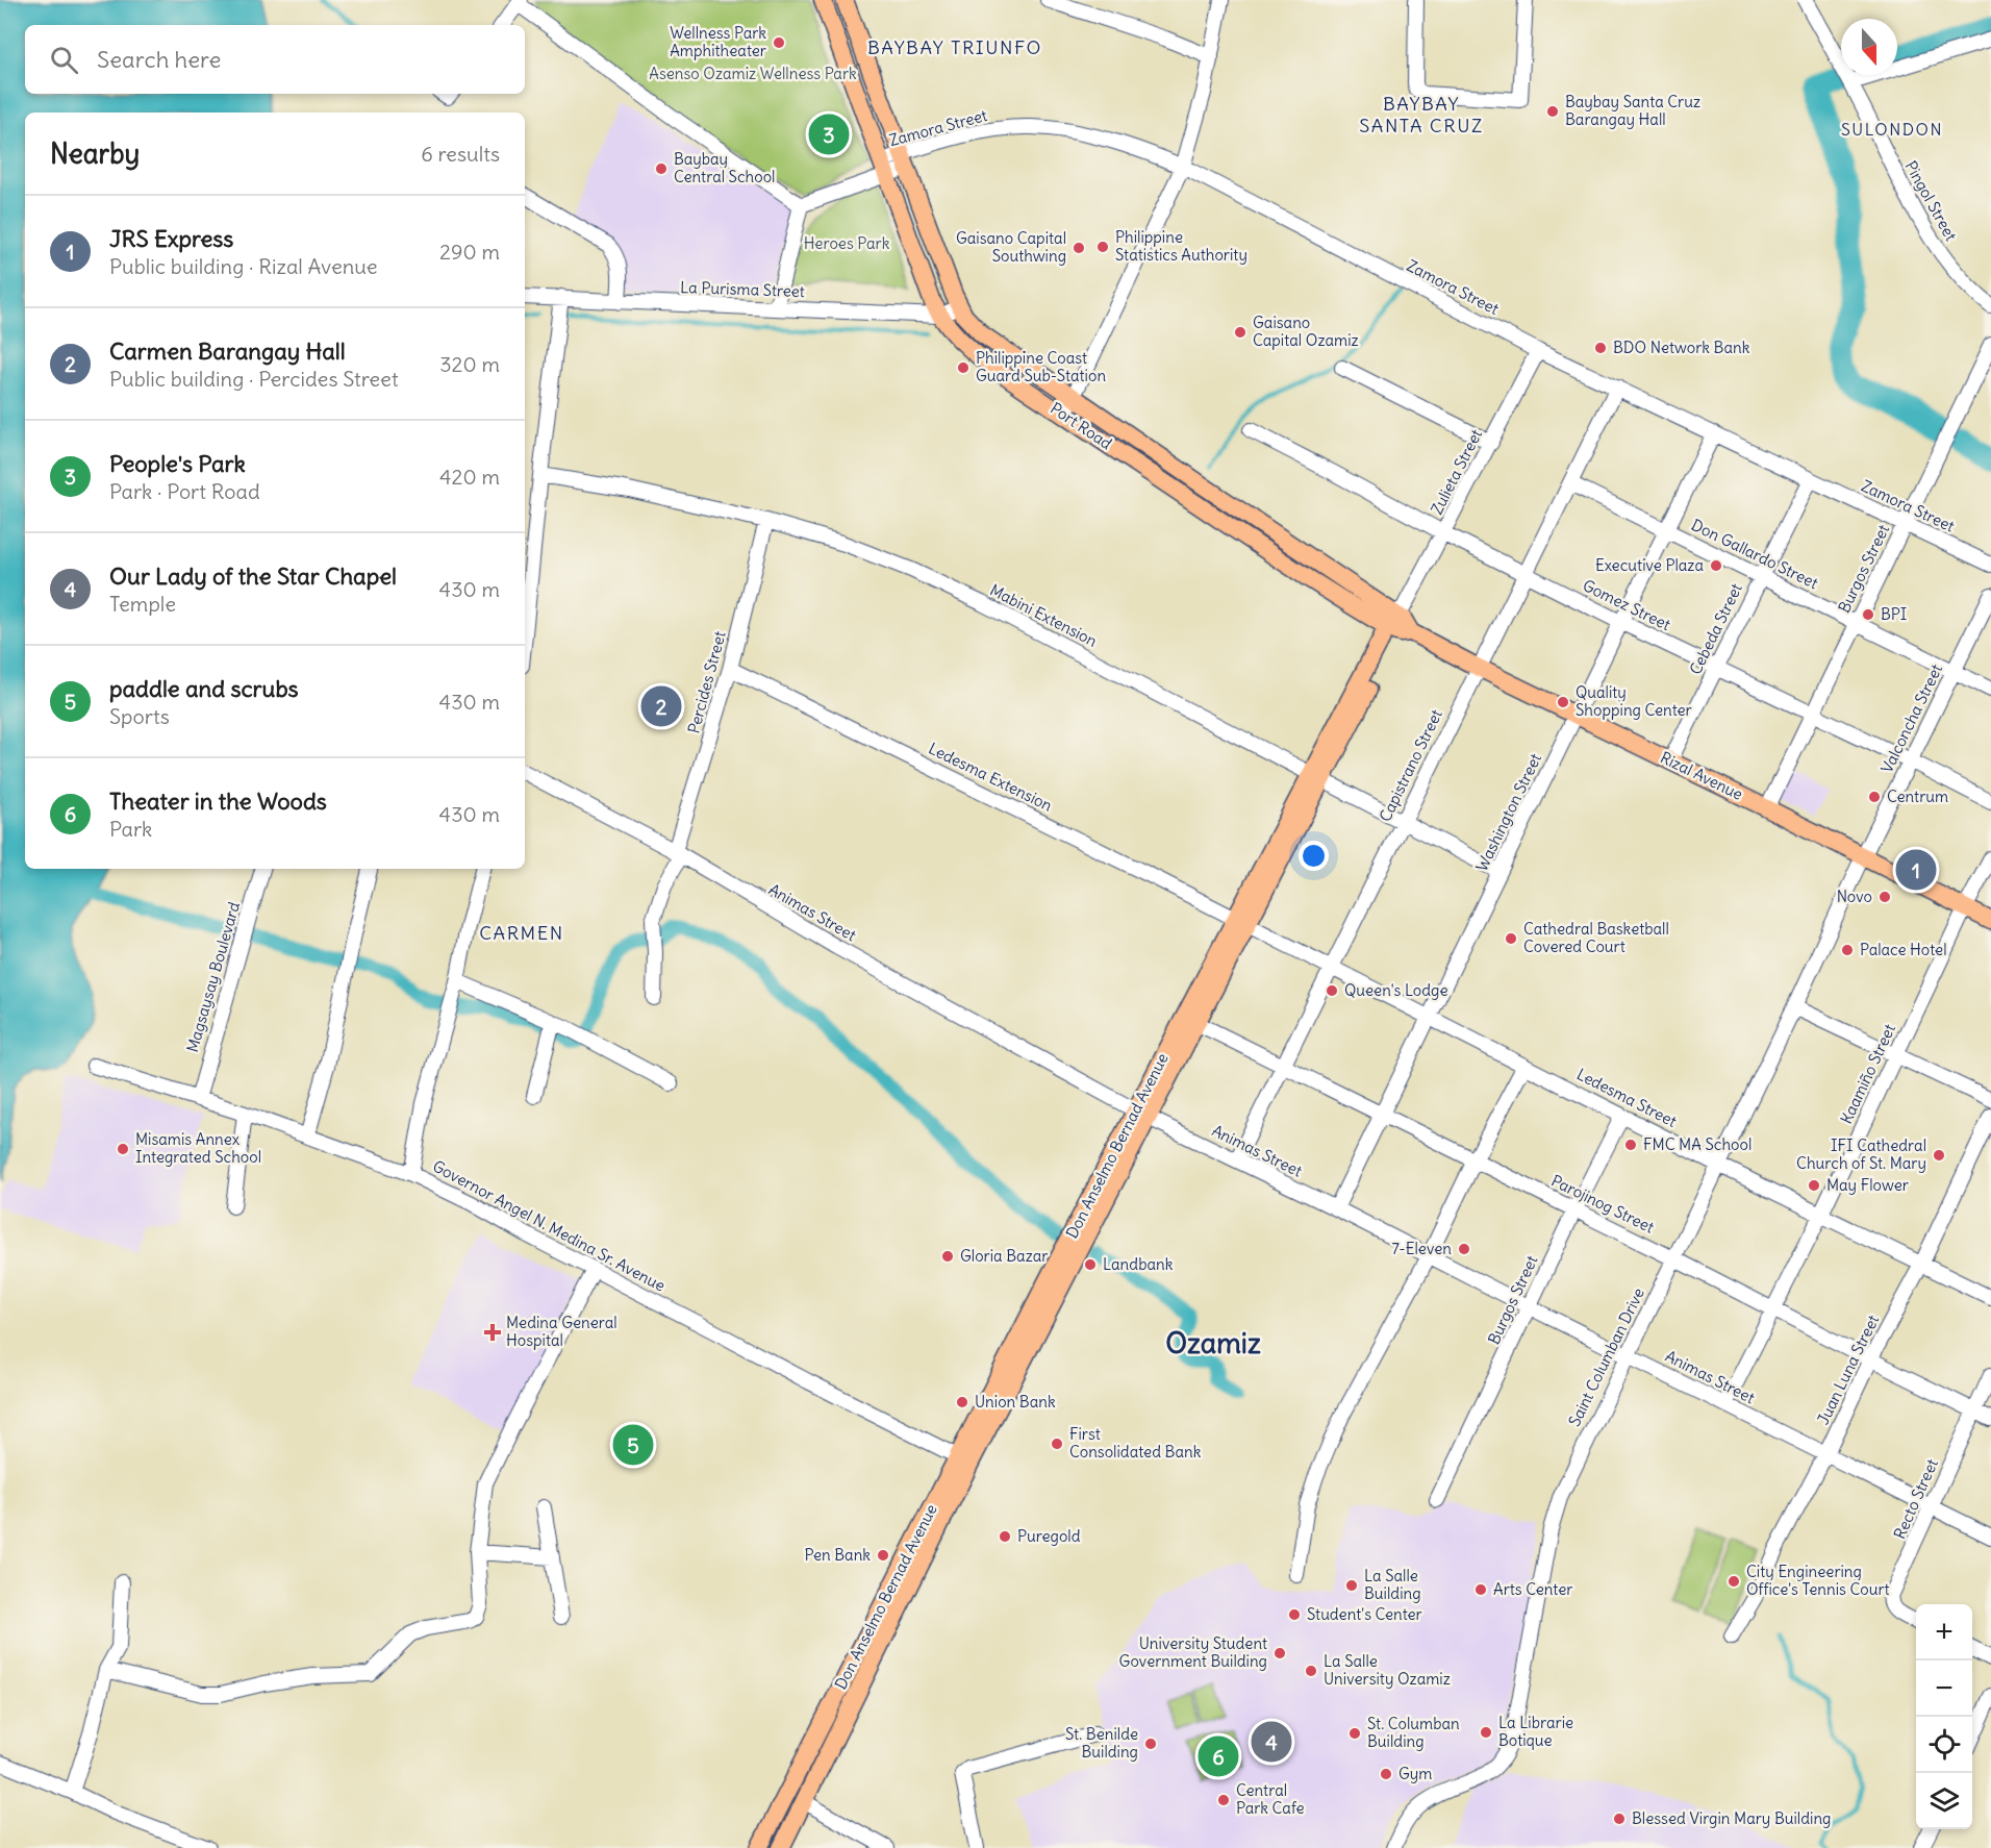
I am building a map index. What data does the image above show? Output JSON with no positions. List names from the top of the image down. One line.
{"streets":{"main road":["Port Road","Rizal Avenue","Don Anselmo Bernad Avenue"],"street":["Zamora Street","Pingol Street","La Purisma Street","Zulieta Street","Don Gallardo Street","Burgos Street","Gomez Street","Mabini Extension","Cebeda Street","Percides Street","Valconcha Street","Capistrano Street","Ledesma Extension","Washington Street","Animas Street","Magsaysay Boulevard","Kaamiño Street","Ledesma Street","Parojinog Street","Governor Angel N. Medina Sr. Avenue","Saint Columban Drive","Juan Luna Street","Recto Street"]},"crossings":[["Zamora Street","Port Road"],["Zamora Street","Zulieta Street"],["Zamora Street","Burgos Street"],["Zamora Street","Cebeda Street"],["Zamora Street","Capistrano Street"],["Zamora Street","Washington Street"],["La Purisma Street","Port Road"],["Port Road","Zulieta Street"],["Port Road","Rizal Avenue"],["Port Road","Don Anselmo Bernad Avenue"],["Zulieta Street","Gomez Street"],["Zulieta Street","Rizal Avenue"],["Zulieta Street","Don Anselmo Bernad Avenue"],["Don Gallardo Street","Burgos Street"],["Don Gallardo Street","Cebeda Street"],["Don Gallardo Street","Valconcha Street"],["Don Gallardo Street","Capistrano Street"],["Don Gallardo Street","Washington Street"],["Burgos Street","Gomez Street"],["Burgos Street","Rizal Avenue"],["Burgos Street","Animas Street"],["Burgos Street","Ledesma Street"],["Burgos Street","Parojinog Street"],["Gomez Street","Cebeda Street"],["Gomez Street","Valconcha Street"],["Gomez Street","Capistrano Street"],["Gomez Street","Washington Street"],["Mabini Extension","Percides Street"],["Mabini Extension","Capistrano Street"],["Mabini Extension","Washington Street"],["Mabini Extension","Don Anselmo Bernad Avenue"],["Cebeda Street","Rizal Avenue"],["Percides Street","Ledesma Extension"],["Percides Street","Animas Street"],["Valconcha Street","Rizal Avenue"],["Valconcha Street","Saint Columban Drive"],["Capistrano Street","Rizal Avenue"],["Capistrano Street","Animas Street"],["Capistrano Street","Ledesma Street"],["Capistrano Street","Parojinog Street"],["Rizal Avenue","Washington Street"],["Rizal Avenue","Kaamiño Street"],["Rizal Avenue","Don Anselmo Bernad Avenue"],["Rizal Avenue","Saint Columban Drive"],["Ledesma Extension","Ledesma Street"],["Ledesma Extension","Don Anselmo Bernad Avenue"],["Washington Street","Animas Street"],["Washington Street","Ledesma Street"],["Washington Street","Parojinog Street"],["Animas Street","Kaamiño Street"],["Animas Street","Don Anselmo Bernad Avenue"],["Animas Street","Saint Columban Drive"],["Animas Street","Juan Luna Street"],["Animas Street","Recto Street"],["Magsaysay Boulevard","Governor Angel N. Medina Sr. Avenue"],["Kaamiño Street","Ledesma Street"],["Kaamiño Street","Parojinog Street"],["Ledesma Street","Don Anselmo Bernad Avenue"],["Ledesma Street","Saint Columban Drive"],["Ledesma Street","Juan Luna Street"],["Don Anselmo Bernad Avenue","Parojinog Street"],["Don Anselmo Bernad Avenue","Governor Angel N. Medina Sr. Avenue"],["Parojinog Street","Saint Columban Drive"],["Parojinog Street","Juan Luna Street"],["Parojinog Street","Recto Street"]],"districts":["BAYBAY TRIUNFO","BAYBAY SANTA CRUZ","SULONDON","CARMEN","Ozamiz"],"parks":["Asenso Ozamiz Wellness Park","Heroes Park"],"places":{"other":["Wellness Park Amphitheater","Baybay Santa Cruz Barangay Hall","Baybay Central School","Philippine Statistics Authority","Gaisano Capital Southwing","Gaisano Capital Ozamiz","BDO Network Bank","Philippine Coast Guard Sub-Station","Executive Plaza","BPI","Quality Shopping Center","Centrum","Novo","Cathedral Basketball Covered Court","Palace Hotel","Queen's Lodge","FMC MA School","Misamis Annex Integrated School","IFI Cathedral Church of St. Mary","May Flower","7-Eleven","Gloria Bazar","Landbank","Union Bank","First Consolidated Bank","Puregold","Pen Bank","City Engineering Office's Tennis Court","La Salle Building","Arts Center","Student's Center","University Student Government Building","La Salle University Ozamiz","La Librarie Botique","St. Columban Building","St. Benilde Building","Gym","Central Park Cafe","Blessed Virgin Mary Building"],"health":["Medina General Hospital"]},"north":"bottom","page":{"search":"Search here","pins":["3","2","1","5","4","6"],"heading":["Nearby","6 results"],"list":[{"mark":"1","name":"JRS Express","note":"Public building · Rizal Avenue","value":"290 m"},{"mark":"2","name":"Carmen Barangay Hall","note":"Public building · Percides Street","value":"320 m"},{"mark":"3","name":"People's Park","note":"Park · Port Road","value":"420 m"},{"mark":"4","name":"Our Lady of the Star Chapel","note":"Temple","value":"430 m"},{"mark":"5","name":"paddle and scrubs","note":"Sports","value":"430 m"},{"mark":"6","name":"Theater in the Woods","note":"Park","value":"430 m"}],"map_buttons":["+","−"]}}
